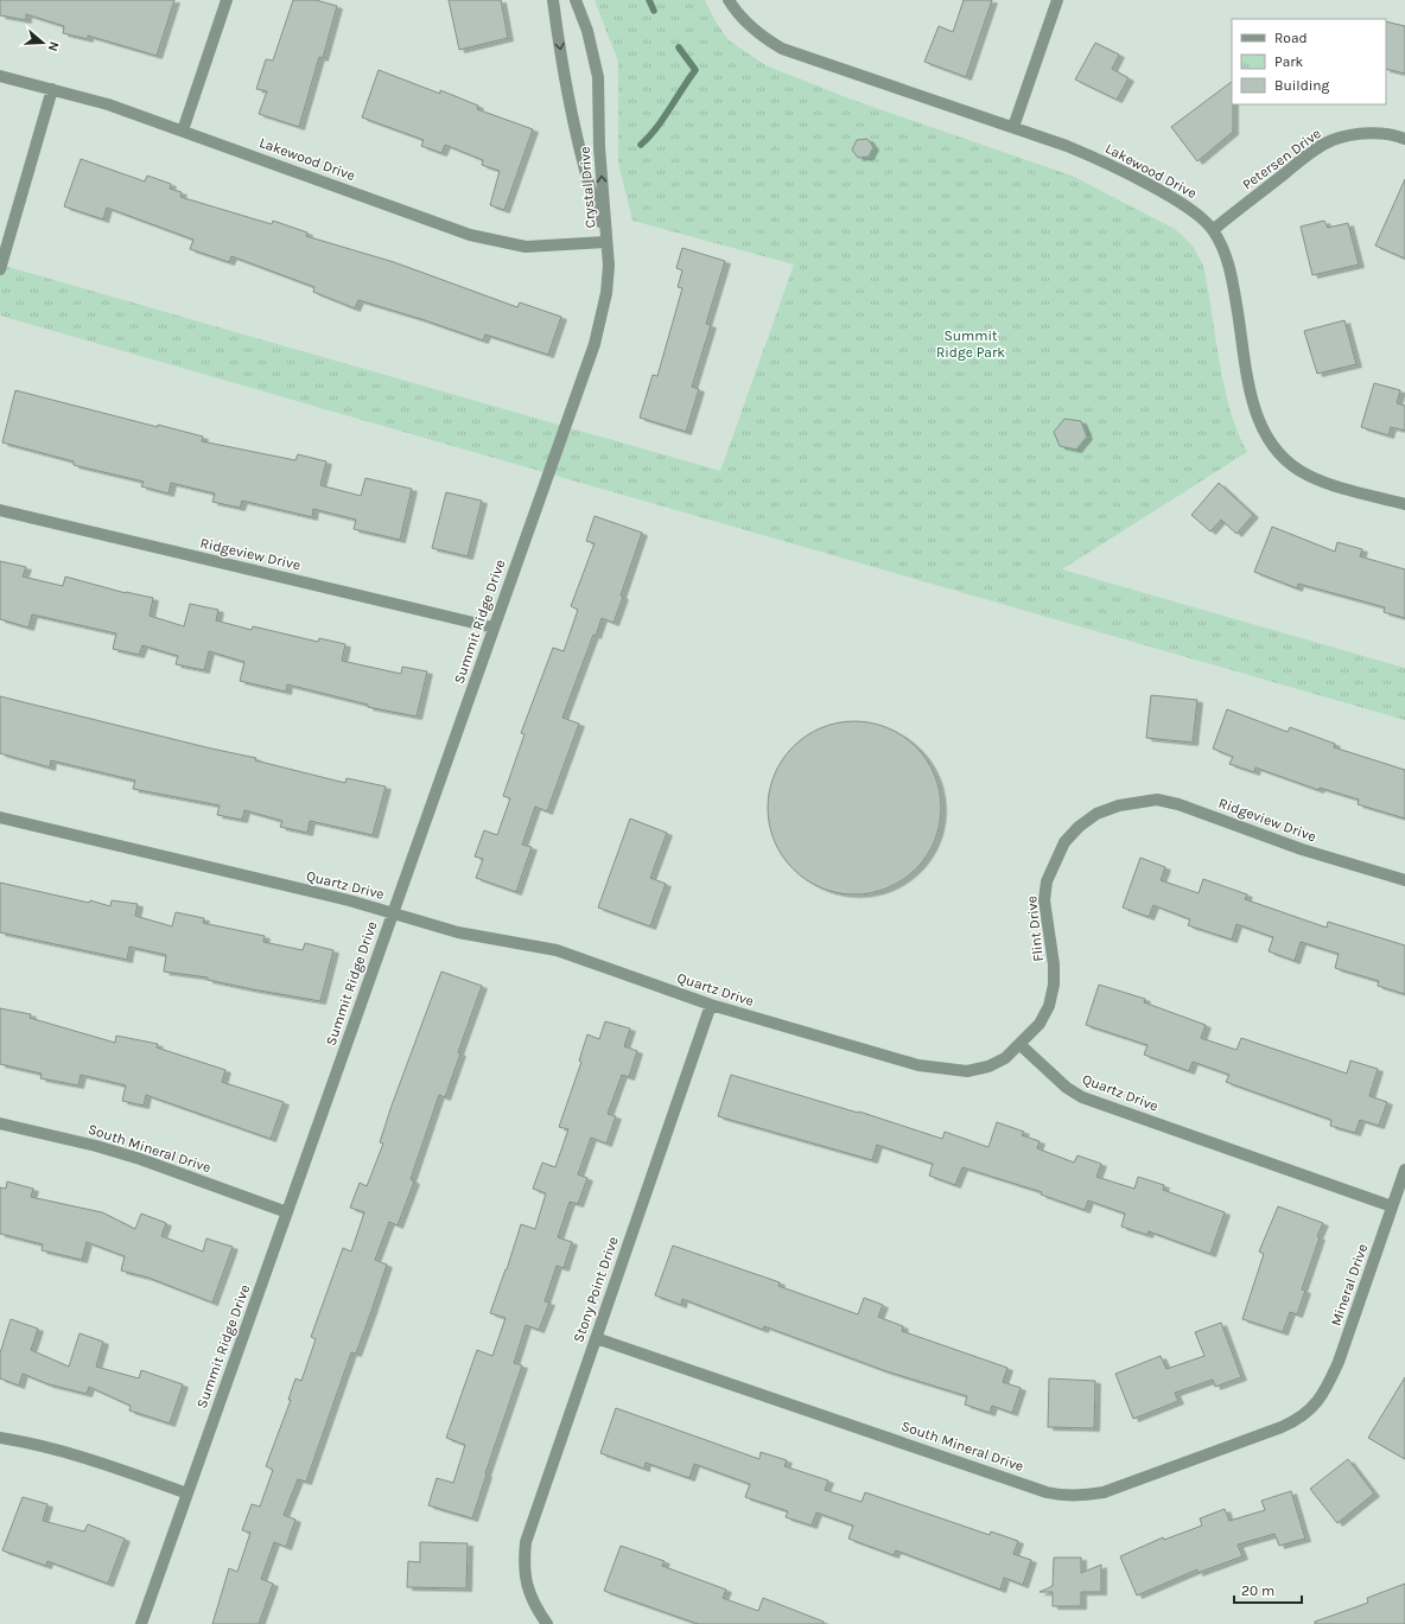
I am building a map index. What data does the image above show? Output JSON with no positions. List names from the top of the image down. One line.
{"streets":{"street":["Lakewood Drive","Petersen Drive","Crystal Drive","Ridgeview Drive","Summit Ridge Drive","Quartz Drive","Flint Drive","South Mineral Drive","Mineral Drive","Stony Point Drive"]},"crossings":[["Lakewood Drive","Petersen Drive"],["Lakewood Drive","Crystal Drive"],["Lakewood Drive","Summit Ridge Drive"],["Crystal Drive","Summit Ridge Drive"],["Ridgeview Drive","Summit Ridge Drive"],["Ridgeview Drive","Flint Drive"],["Summit Ridge Drive","Quartz Drive"],["Summit Ridge Drive","South Mineral Drive"],["Quartz Drive","Flint Drive"],["Quartz Drive","Mineral Drive"],["Quartz Drive","Stony Point Drive"],["South Mineral Drive","Mineral Drive"],["South Mineral Drive","Stony Point Drive"]],"parks":["Summit Ridge Park"],"legend":["Road","Park","Building"],"scale_bar":"20 m","north":"right"}
